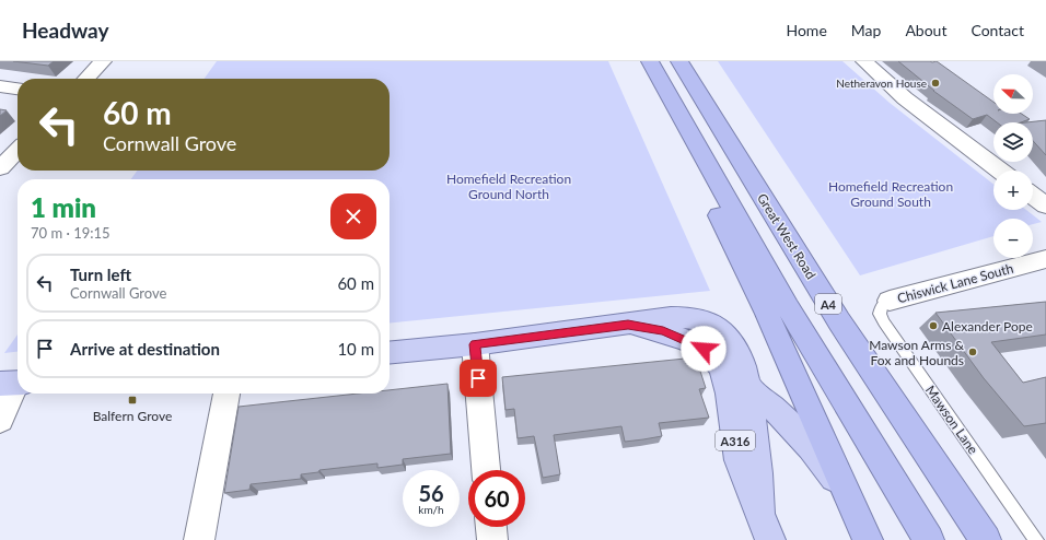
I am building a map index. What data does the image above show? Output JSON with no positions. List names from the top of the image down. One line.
{"streets":{"highway":["Great West Road","A4","A316"],"street":["Chiswick Lane South"],"lane":["Mawson Lane"]},"crossings":[["Chiswick Lane South","Mawson Lane"]],"parks":["Homefield Recreation Ground North","Homefield Recreation Ground South"],"places":{"other":["Netheravon House","Alexander Pope","Mawson Arms & Fox and Hounds"],"transit":["Balfern Grove"]},"north":"left","page":{"header":"Headway","nav":["Home","Map","About","Contact"],"map_buttons":["+","−"],"turn":["60 m","Cornwall Grove"],"heading":["1 min","70 m · 19:15"],"list":[{"name":"Turn left","note":"Cornwall Grove","value":"60 m"},{"name":"Arrive at destination","value":"10 m"}],"speed":"56 km/h","limit":"60"}}
